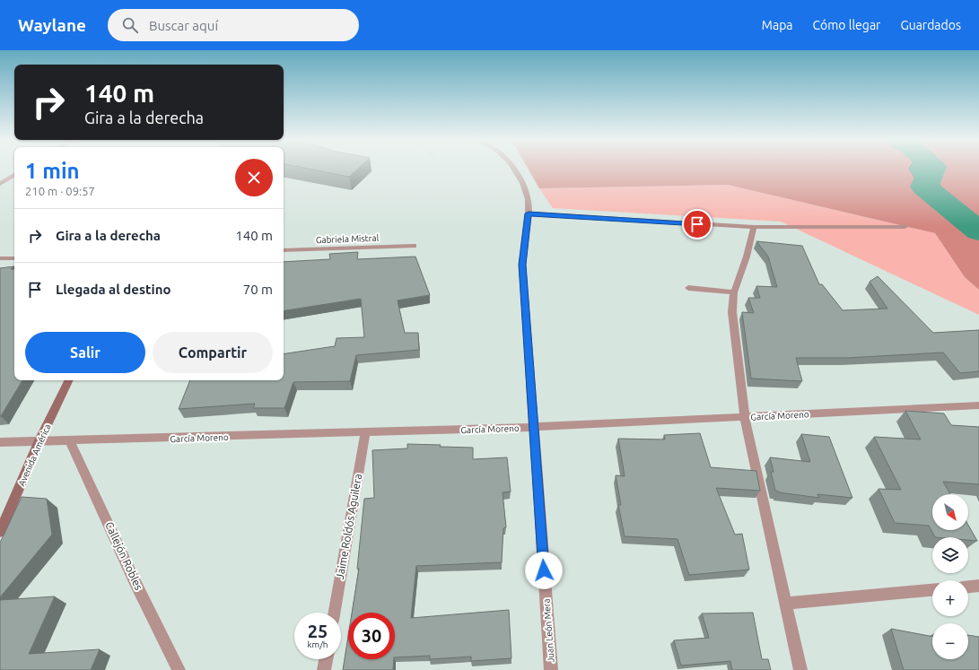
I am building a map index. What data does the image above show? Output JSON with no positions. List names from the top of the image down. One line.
{"streets":{"street":["Gabriela Mistral","García Moreno","Avenida América","Jaime Roldós Aguilera","Callejón Robles","Juan León Mera"]},"crossings":[["García Moreno","Avenida América"],["García Moreno","Jaime Roldós Aguilera"],["García Moreno","Callejón Robles"],["García Moreno","Juan León Mera"]],"north":"bottom right","page":{"header":"Waylane","search":"Buscar aquí","nav":["Mapa","Cómo llegar","Guardados"],"turn":["140 m","Gira a la derecha"],"heading":["1 min","210 m · 09:57"],"list":[{"name":"Gira a la derecha","value":"140 m"},{"name":"Llegada al destino","value":"70 m"}],"buttons":["Salir","Compartir"],"map_buttons":["+","−"],"speed":"25 km/h","limit":"30"}}
